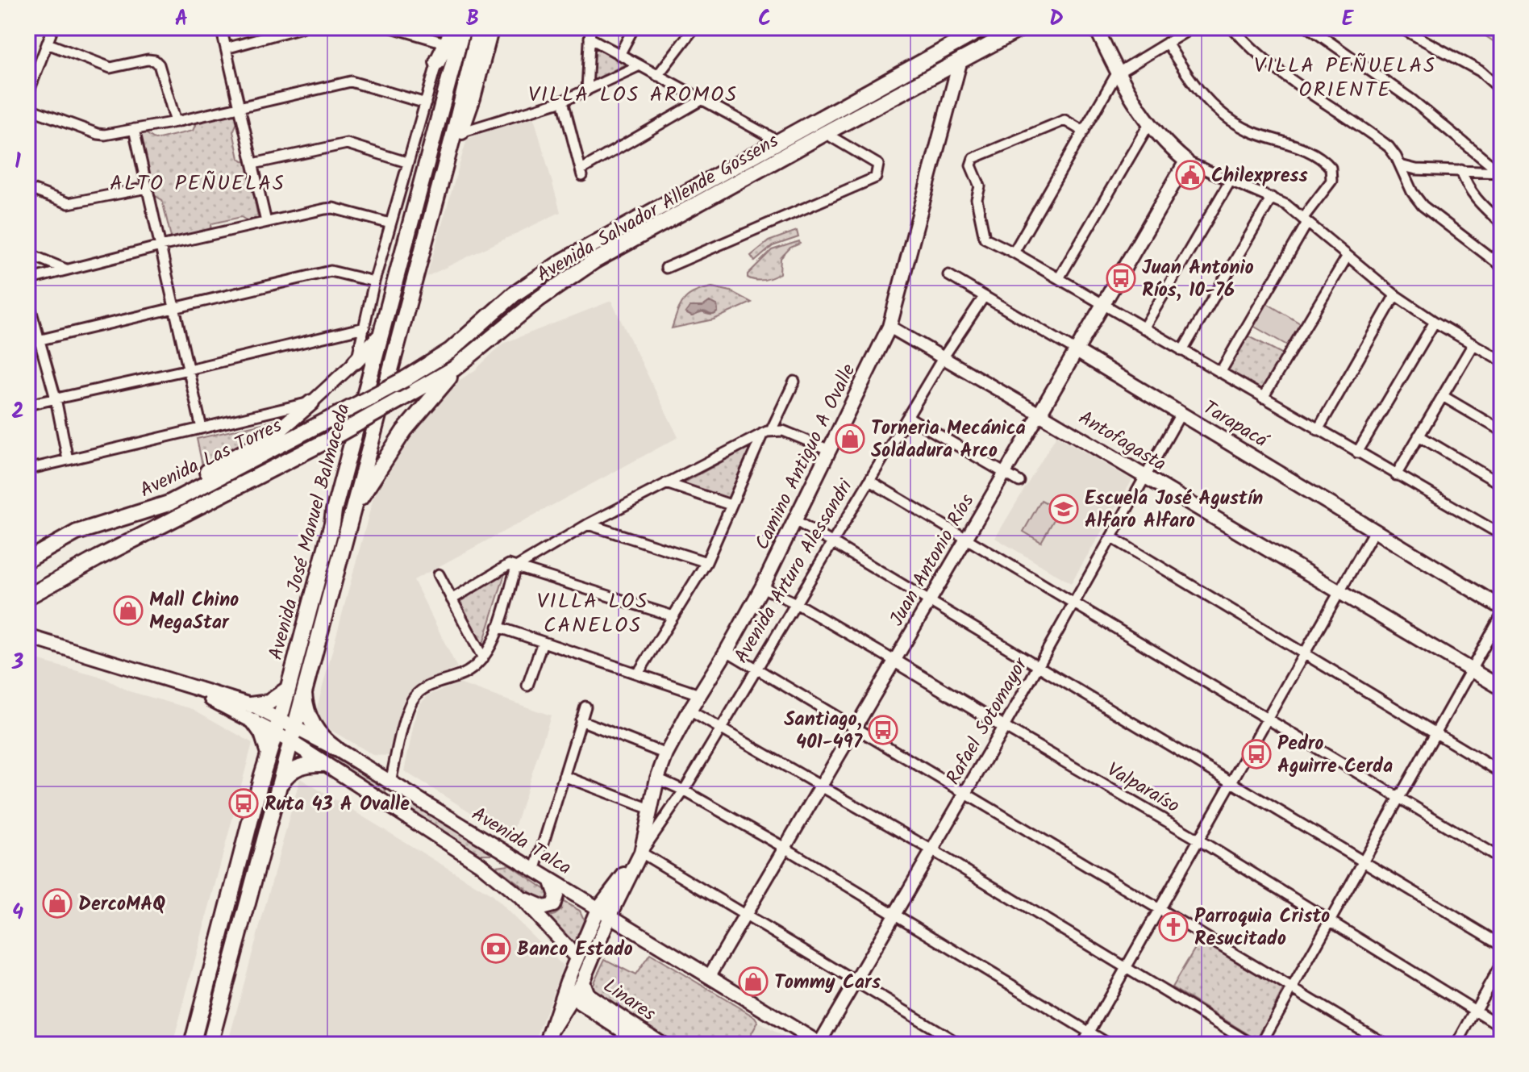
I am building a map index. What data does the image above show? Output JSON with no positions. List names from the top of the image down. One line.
{"streets":{"main road":["Avenida Salvador Allende Gossens","Tarapacá","Antofagasta","Camino Antiguo A Ovalle","Avenida Las Torres","Avenida José Manuel Balmaceda","Juan Antonio Ríos","Avenida Arturo Alessandri","Avenida Talca","Linares"],"street":["Rafael Sotomayor","Valparaíso"]},"crossings":[["Avenida Salvador Allende Gossens","Camino Antiguo A Ovalle"],["Avenida Salvador Allende Gossens","Avenida Las Torres"],["Tarapacá","Juan Antonio Ríos"],["Tarapacá","Avenida Arturo Alessandri"],["Tarapacá","Rafael Sotomayor"],["Antofagasta","Camino Antiguo A Ovalle"],["Antofagasta","Juan Antonio Ríos"],["Antofagasta","Avenida Arturo Alessandri"],["Antofagasta","Rafael Sotomayor"],["Camino Antiguo A Ovalle","Avenida Arturo Alessandri"],["Camino Antiguo A Ovalle","Valparaíso"],["Avenida José Manuel Balmaceda","Avenida Talca"],["Juan Antonio Ríos","Valparaíso"],["Juan Antonio Ríos","Avenida Talca"],["Avenida Arturo Alessandri","Valparaíso"],["Avenida Arturo Alessandri","Avenida Talca"],["Avenida Arturo Alessandri","Linares"],["Rafael Sotomayor","Valparaíso"],["Rafael Sotomayor","Avenida Talca"]],"districts":["VILLA PEÑUELAS ORIENTE","VILLA LOS AROMOS","ALTO PEÑUELAS","VILLA LOS CANELOS"],"places":{"public building":["Chilexpress"],"bus stop":["Juan Antonio Ríos, 10-76","Santiago, 401-497","Pedro Aguirre Cerda","Ruta 43 A Ovalle"],"shop":["Torneria Mecánica Soldadura Arco","Mall Chino MegaStar","DercoMAQ","Tommy Cars"],"school or university":["Escuela José Agustín Alfaro Alfaro"],"church":["Parroquia Cristo Resucitado"],"bank":["Banco Estado"]},"grid":{"columns":["A","B","C","D","E"],"rows":["1","2","3","4"]}}
